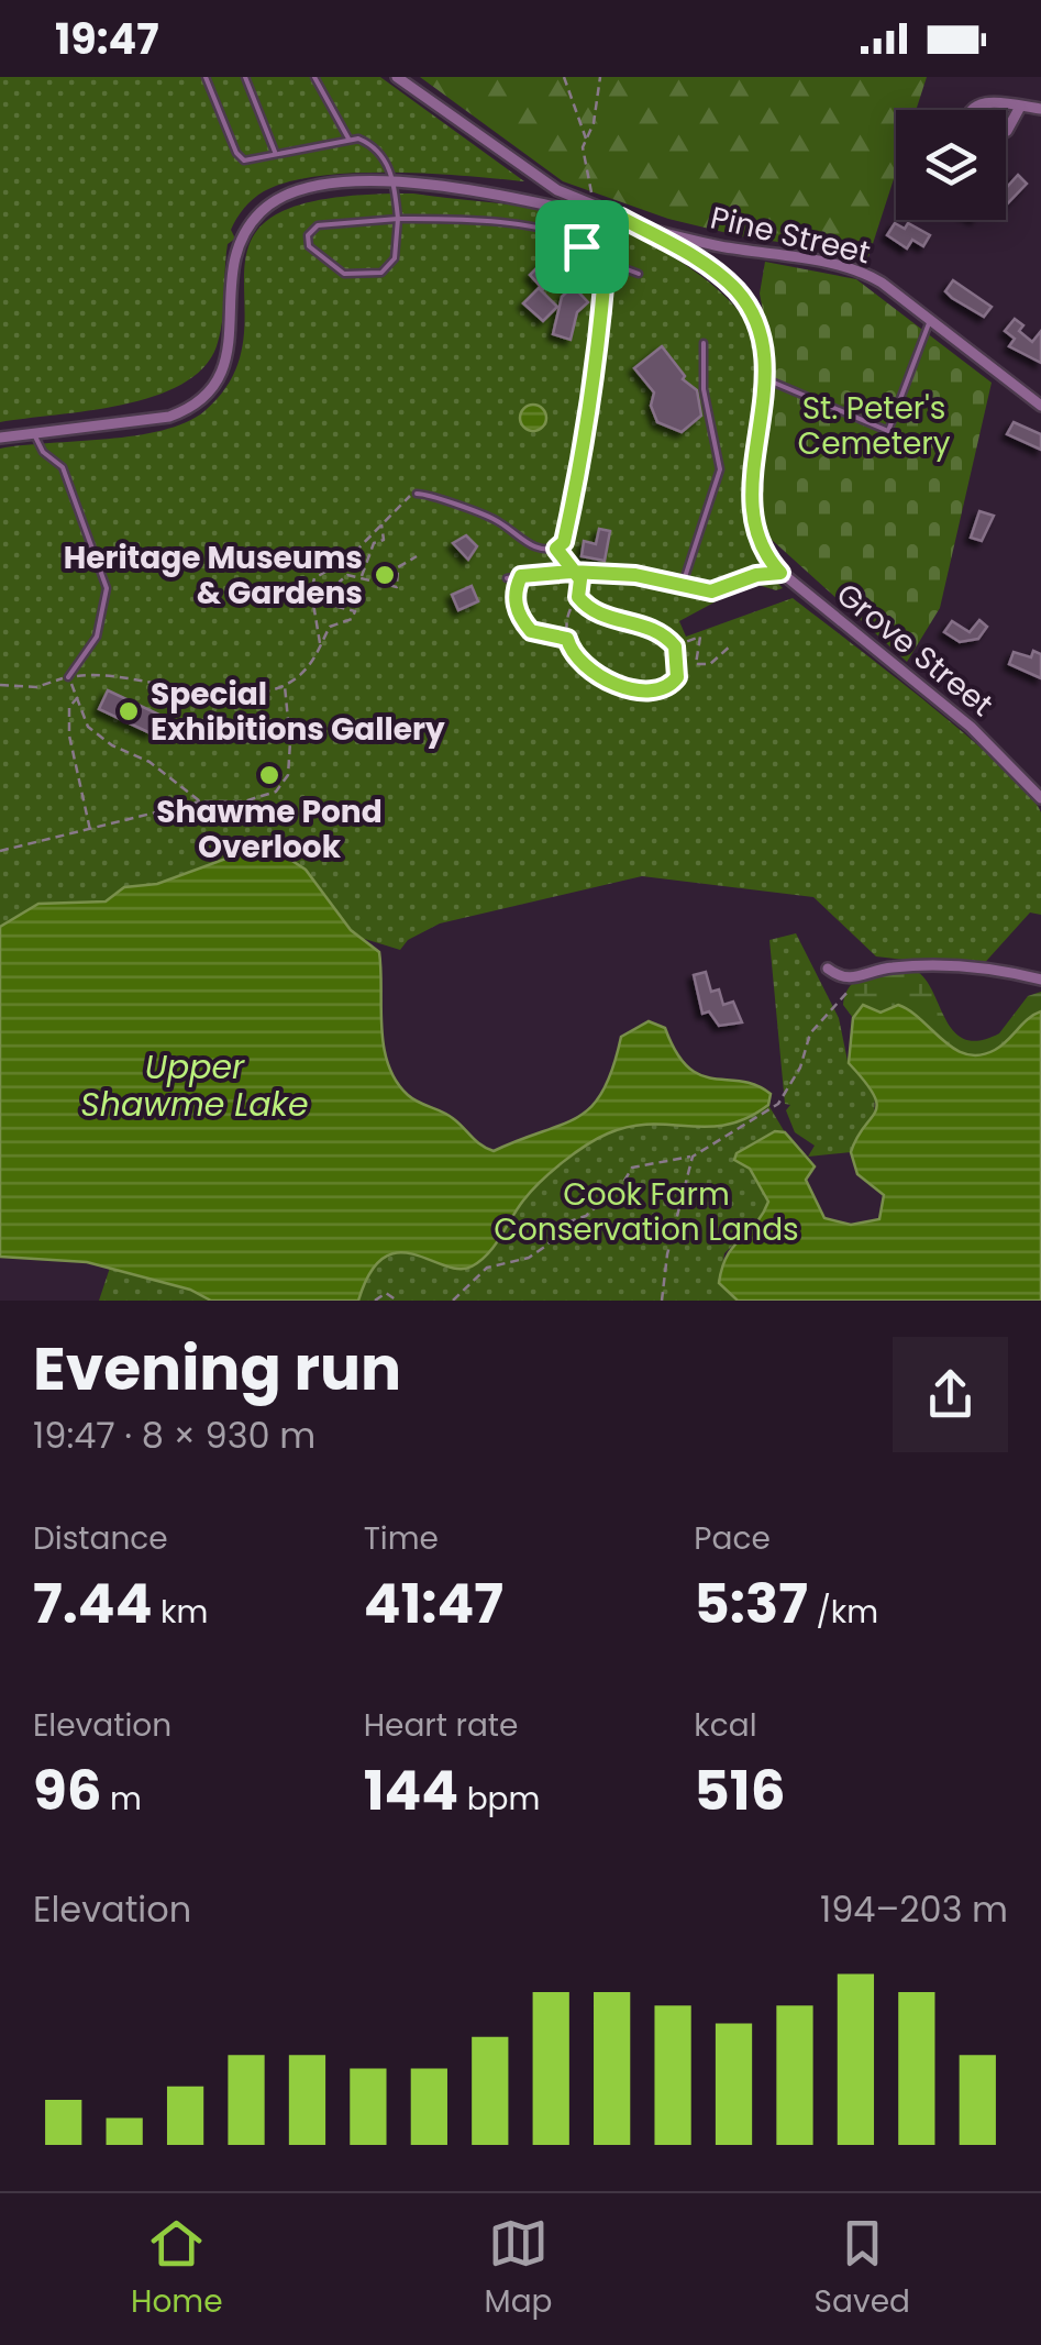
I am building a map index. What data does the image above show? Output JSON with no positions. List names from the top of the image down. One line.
{"streets":{"street":["Pine Street","Grove Street"]},"crossings":[["Pine Street","Grove Street"]],"water":["Upper Shawme Lake"],"parks":["St. Peter's Cemetery","Cook Farm Conservation Lands"],"places":["Heritage Museums & Gardens","Special Exhibitions Gallery","Shawme Pond Overlook"],"page":{"status":"19:47","heading":["Evening run","19:47 · 8 × 930 m"],"stats":[["Distance","7.44 km"],["Time","41:47"],["Pace","5:37 /km"],["Elevation","96 m"],["Heart rate","144 bpm"],["kcal","516"]],"chart":["Elevation","194–203 m"],"tabs":["Home","Map","Saved"]}}
